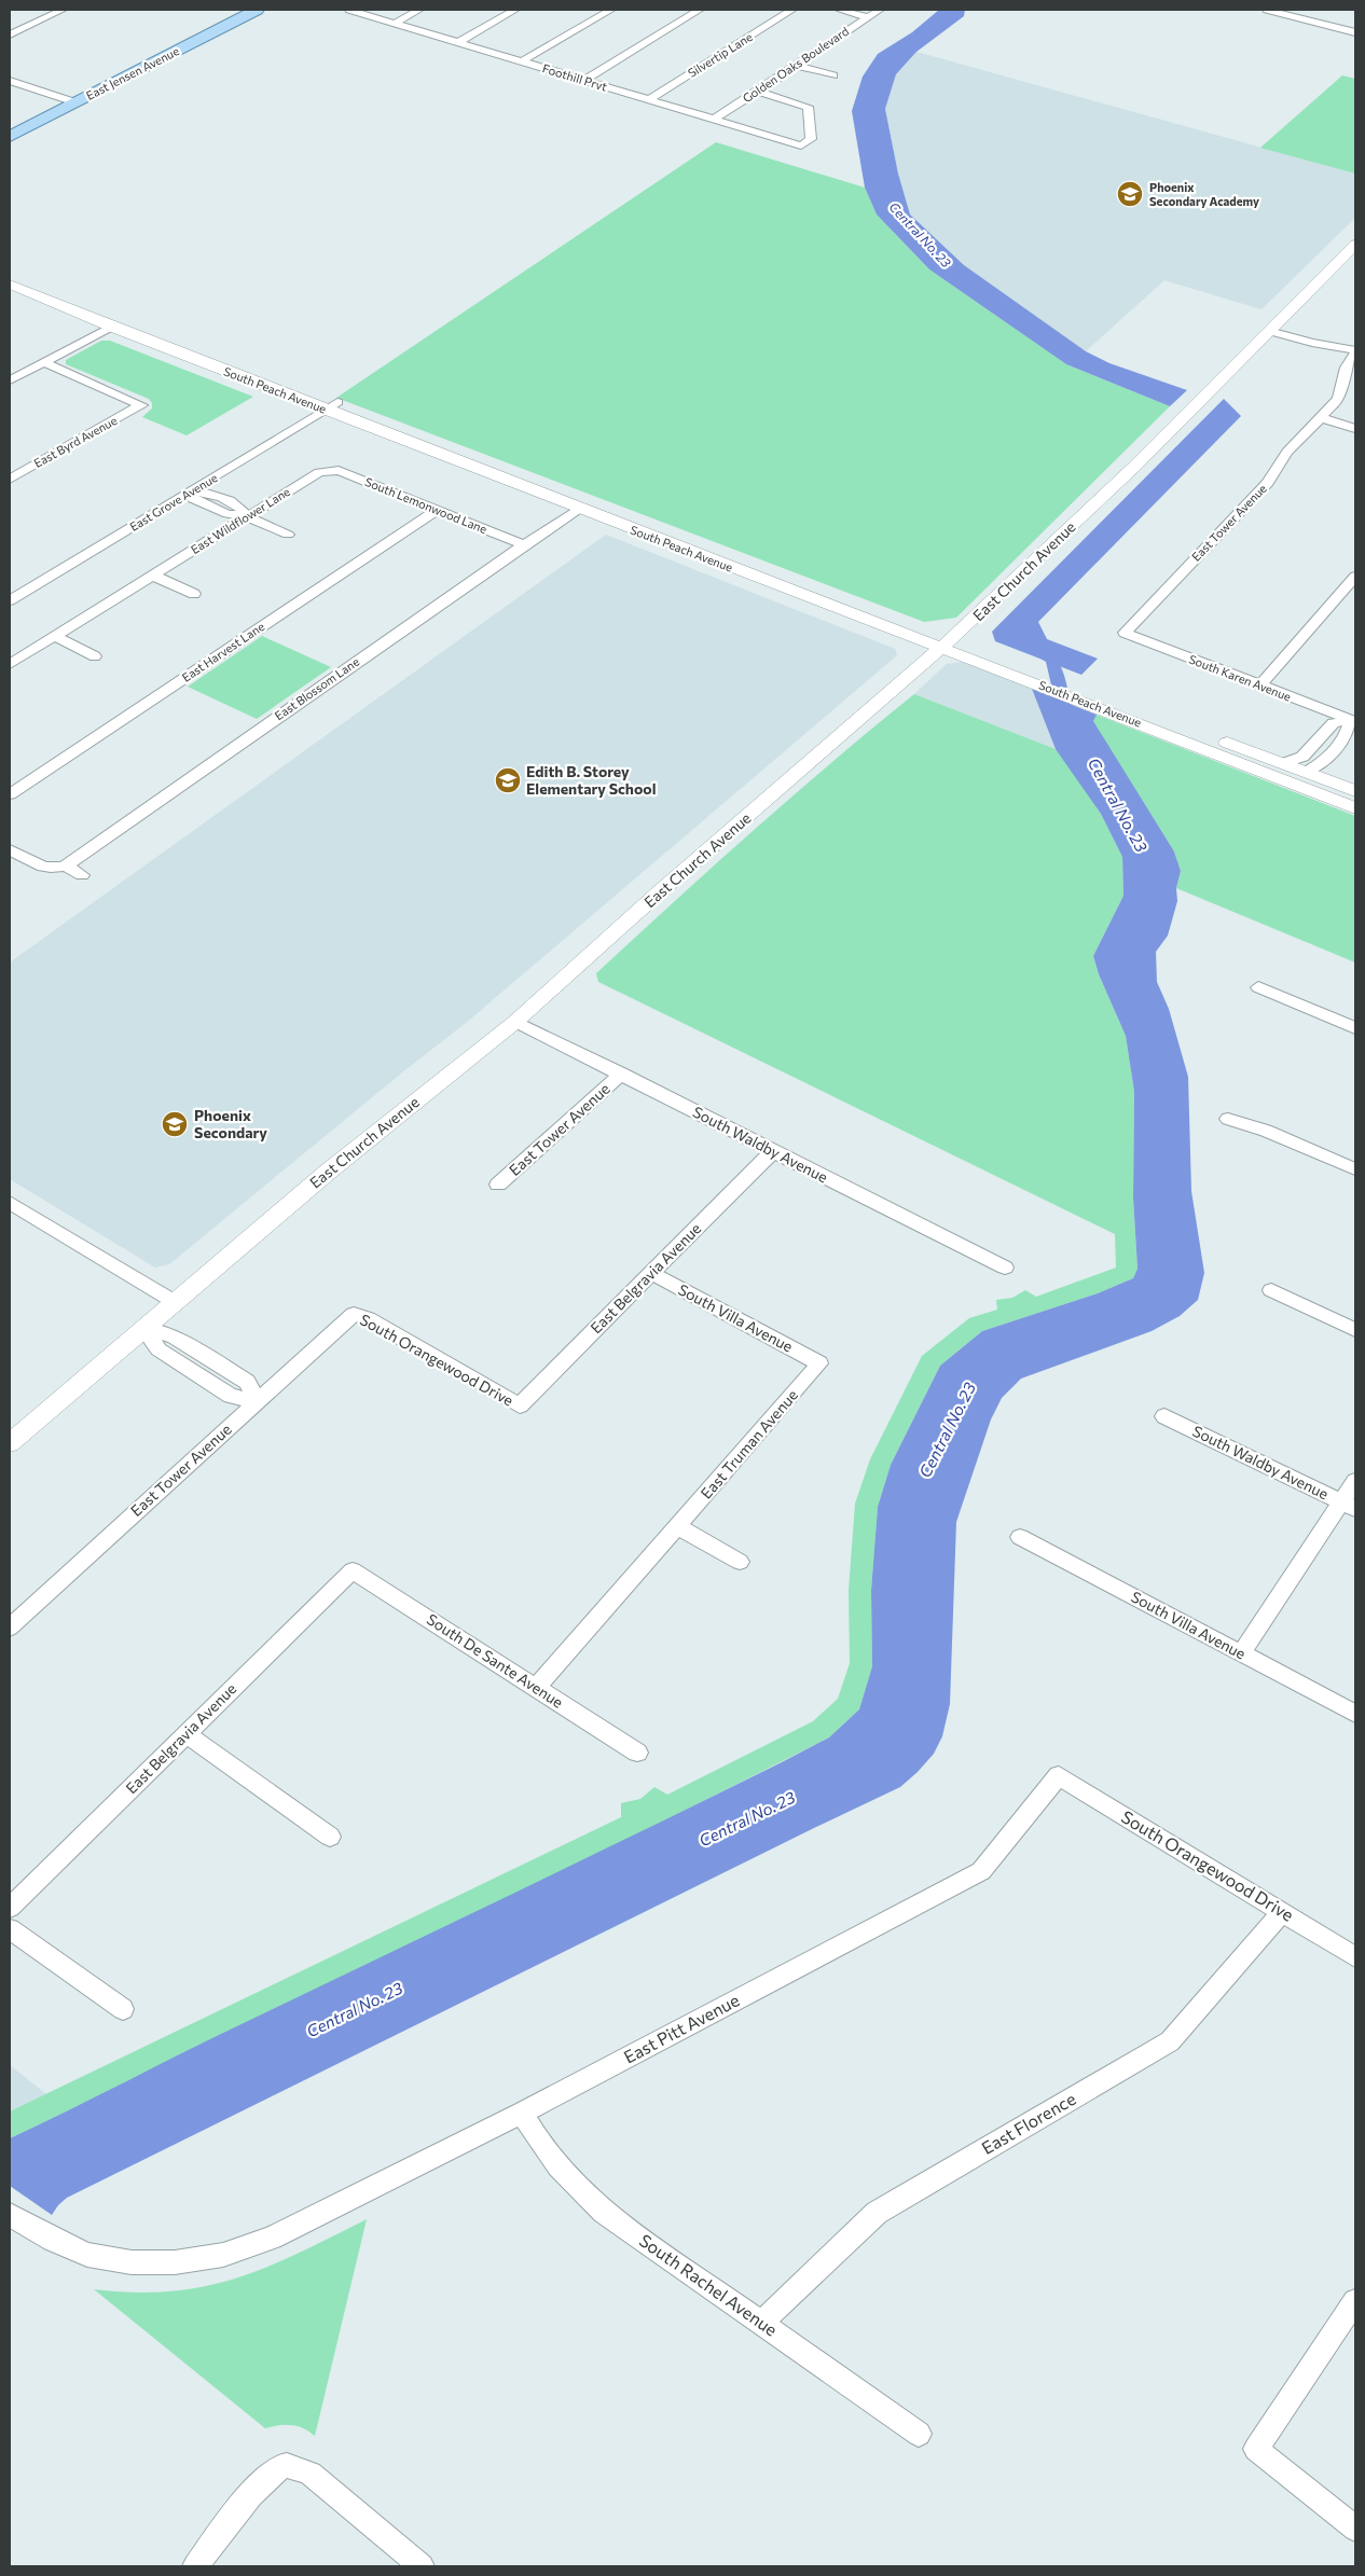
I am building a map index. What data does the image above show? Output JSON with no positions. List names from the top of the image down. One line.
{"streets":{"main road":["East Jensen Avenue"],"street":["Silvertip Lane","Golden Oaks Boulevard","Foothill Prvt","South Peach Avenue","East Byrd Avenue","East Grove Avenue","South Lemonwood Lane","East Wildflower Lane","East Tower Avenue","East Church Avenue","East Harvest Lane","South Karen Avenue","East Blossom Lane","South Waldby Avenue","East Belgravia Avenue","South Villa Avenue","South Orangewood Drive","East Truman Avenue","South De Sante Avenue","East Pitt Avenue","East Florence","South Rachel Avenue"]},"crossings":[["Silvertip Lane","Foothill Prvt"],["Golden Oaks Boulevard","Foothill Prvt"],["South Peach Avenue","East Grove Avenue"],["South Peach Avenue","East Church Avenue"],["South Peach Avenue","East Blossom Lane"],["South Lemonwood Lane","East Wildflower Lane"],["South Lemonwood Lane","East Harvest Lane"],["South Lemonwood Lane","East Blossom Lane"],["East Tower Avenue","South Karen Avenue"],["East Tower Avenue","South Waldby Avenue"],["East Tower Avenue","South Orangewood Drive"],["East Church Avenue","South Waldby Avenue"],["South Waldby Avenue","East Belgravia Avenue"],["East Belgravia Avenue","South Villa Avenue"],["East Belgravia Avenue","South Orangewood Drive"],["East Belgravia Avenue","South De Sante Avenue"],["South Villa Avenue","East Truman Avenue"],["South Orangewood Drive","East Pitt Avenue"],["South Orangewood Drive","East Florence"],["East Truman Avenue","South De Sante Avenue"],["East Pitt Avenue","South Rachel Avenue"],["East Florence","South Rachel Avenue"]],"water":["Central No. 23"],"places":{"school or university":["Phoenix Secondary Academy","Edith B. Storey Elementary School","Phoenix Secondary"]}}
